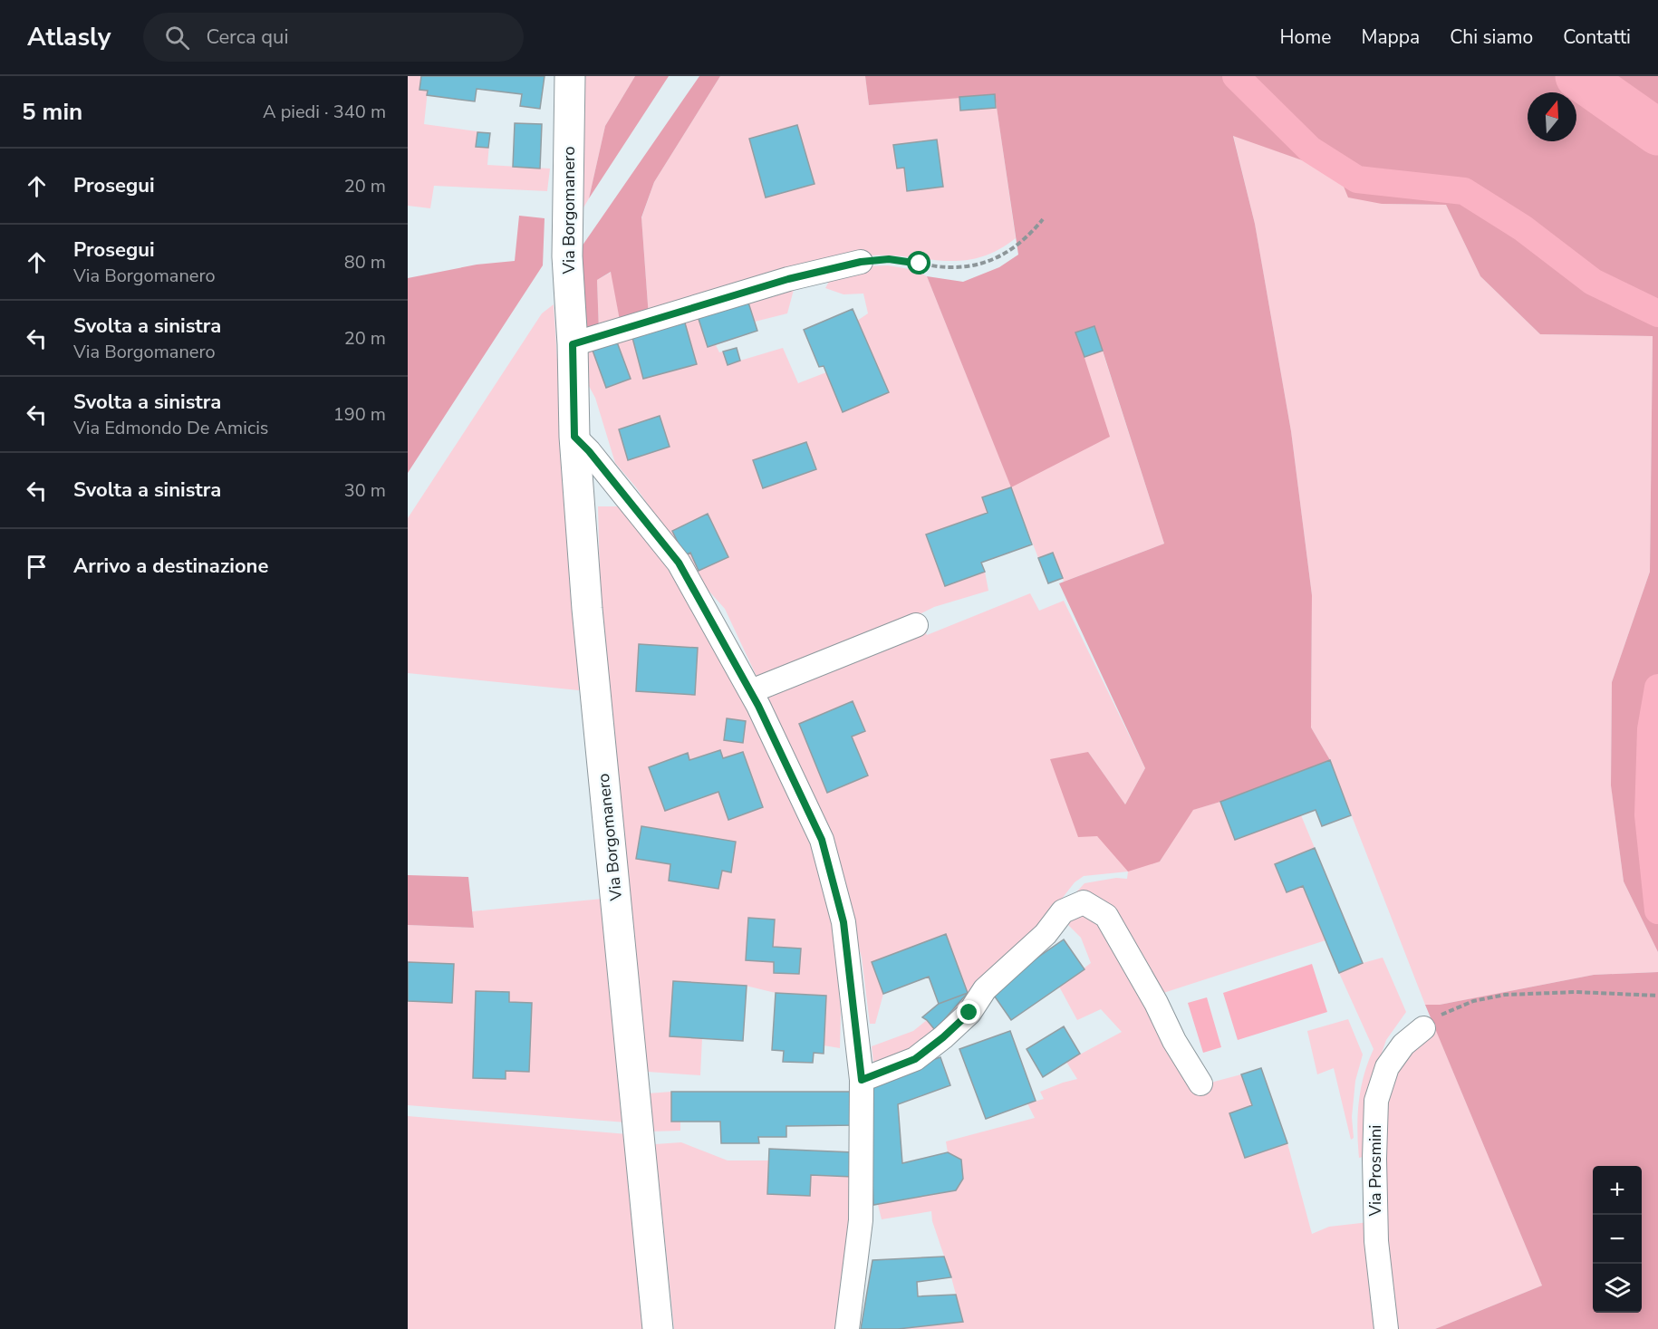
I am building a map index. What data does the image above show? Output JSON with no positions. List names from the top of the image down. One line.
{"streets":{"main road":["Via Borgomanero"],"street":["Via Prosmini"]},"north":"top","page":{"header":"Atlasly","search":"Cerca qui","nav":["Home","Mappa","Chi siamo","Contatti"],"heading":["5 min","A piedi · 340 m"],"list":[["Prosegui","20 m"],["Prosegui","Via Borgomanero","80 m"],["Svolta a sinistra","Via Borgomanero","20 m"],["Svolta a sinistra","Via Edmondo De Amicis","190 m"],["Svolta a sinistra","30 m"],"Arrivo a destinazione"],"map_buttons":["+","−"]}}
